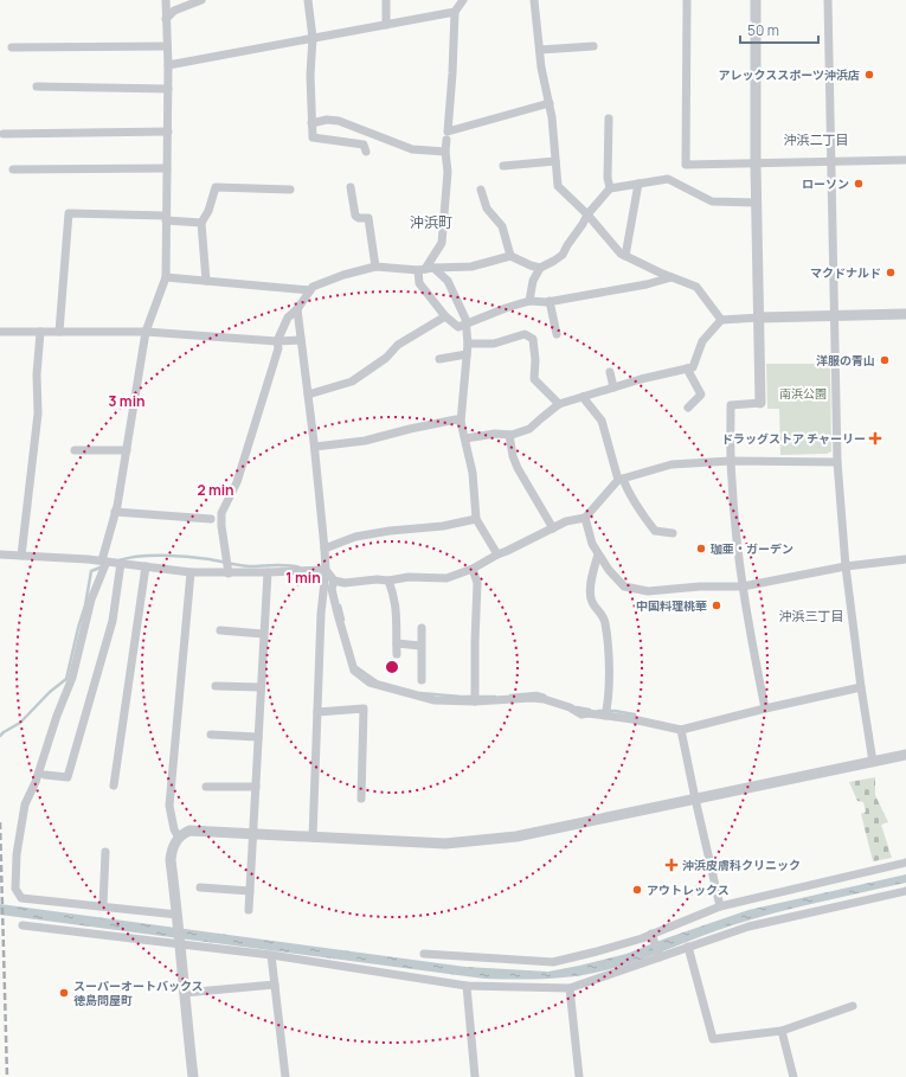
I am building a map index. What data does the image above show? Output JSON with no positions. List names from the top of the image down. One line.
{"districts":["沖浜二丁目","沖浜町","沖浜三丁目"],"parks":["南浜公園"],"places":{"other":["アレックススポーツ沖浜店","ローソン","マクドナルド","洋服の青山","珈亜・ガーデン","中国料理桃華","アウトレックス","スーパーオートバックス 徳島問屋町"],"health":["ドラッグストア チャーリー","沖浜皮膚科クリニック"]},"scale_bar":"50 m","rings":["3 min","2 min","1 min"]}
